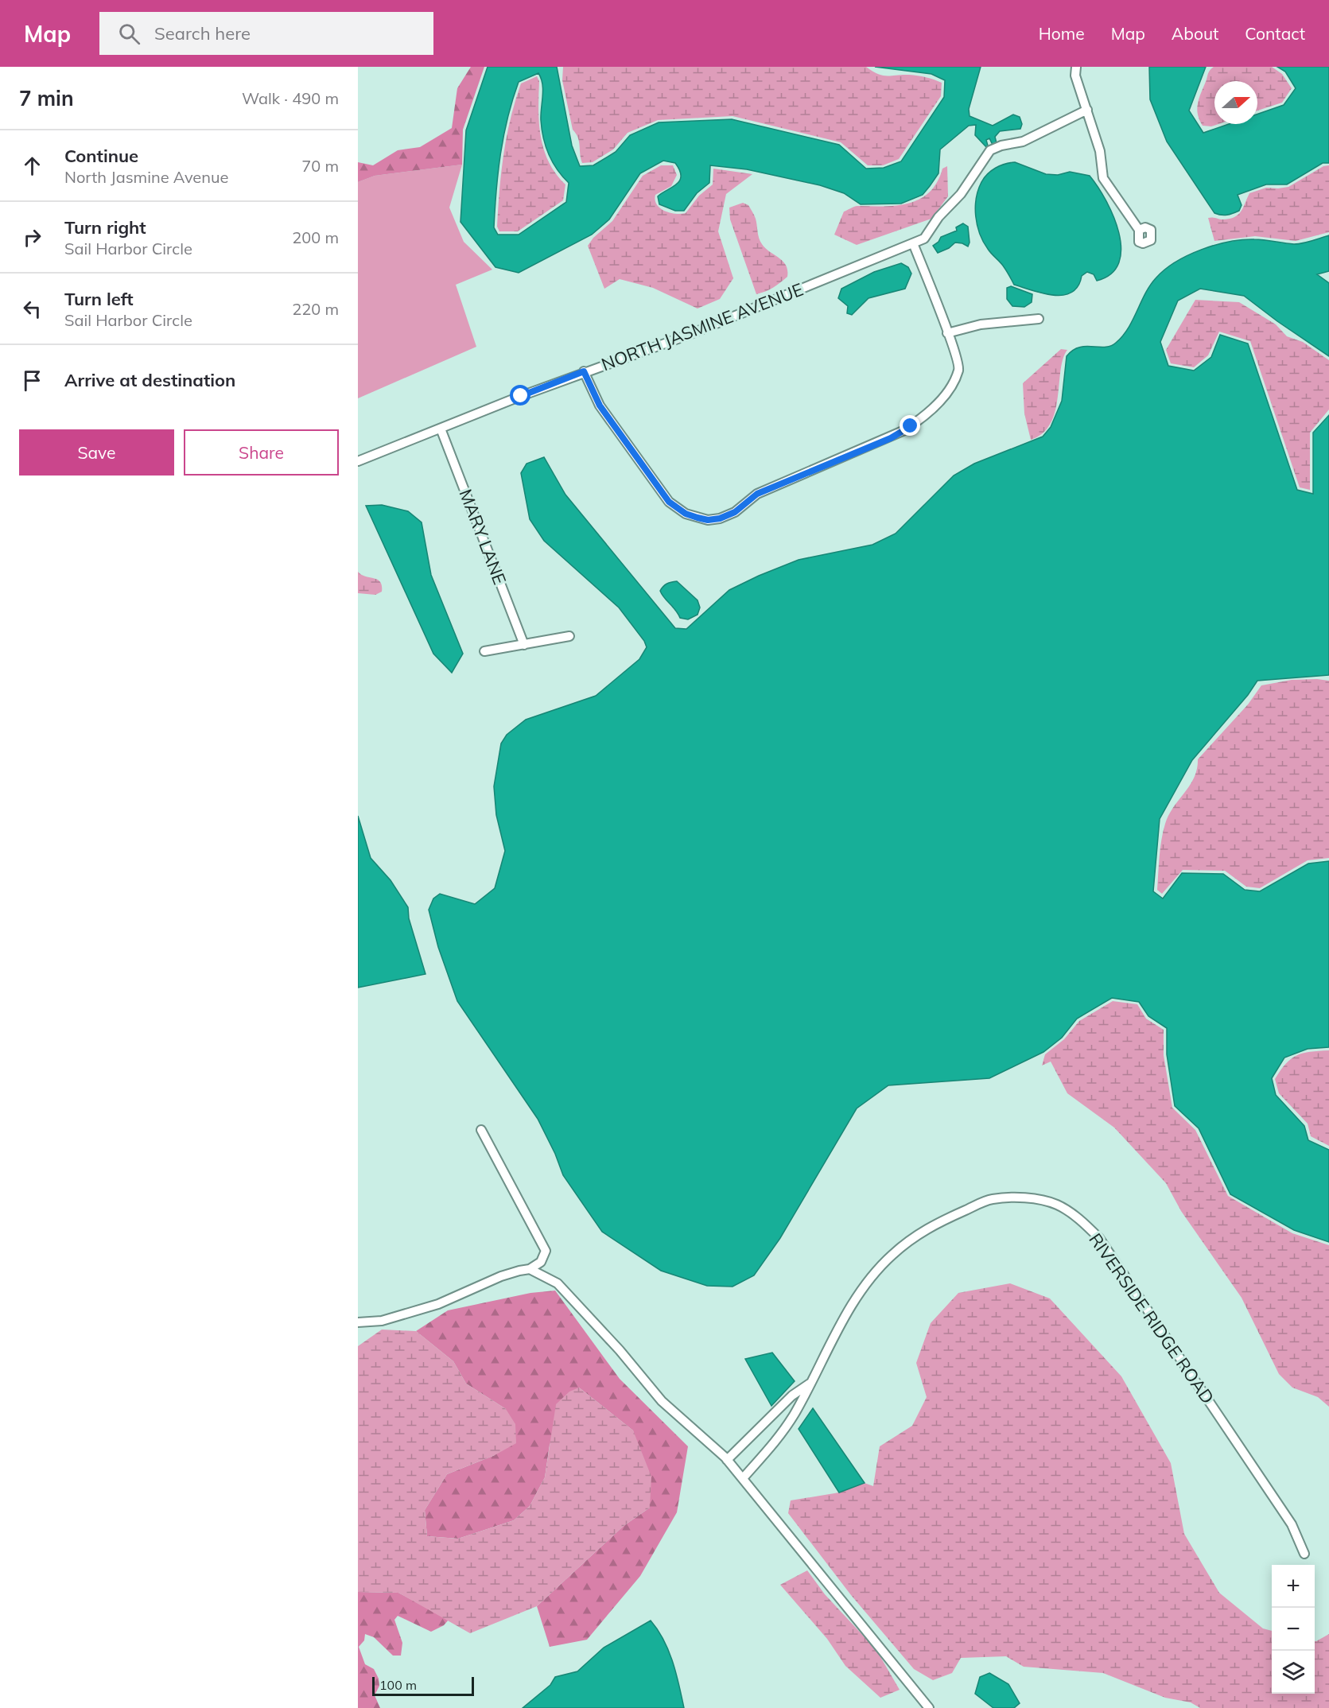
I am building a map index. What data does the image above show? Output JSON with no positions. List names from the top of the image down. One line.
{"streets":{"street":["NORTH JASMINE AVENUE","MARY LANE","RIVERSIDE RIDGE ROAD"]},"crossings":[["NORTH JASMINE AVENUE","MARY LANE"]],"scale_bar":"100 m","north":"right","page":{"header":"Map","search":"Search here","nav":["Home","Map","About","Contact"],"heading":["7 min","Walk · 490 m"],"list":[["Continue","North Jasmine Avenue","70 m"],["Turn right","Sail Harbor Circle","200 m"],["Turn left","Sail Harbor Circle","220 m"],"Arrive at destination"],"buttons":["Save","Share"],"map_buttons":["+","−"],"scale":"100 m"}}
